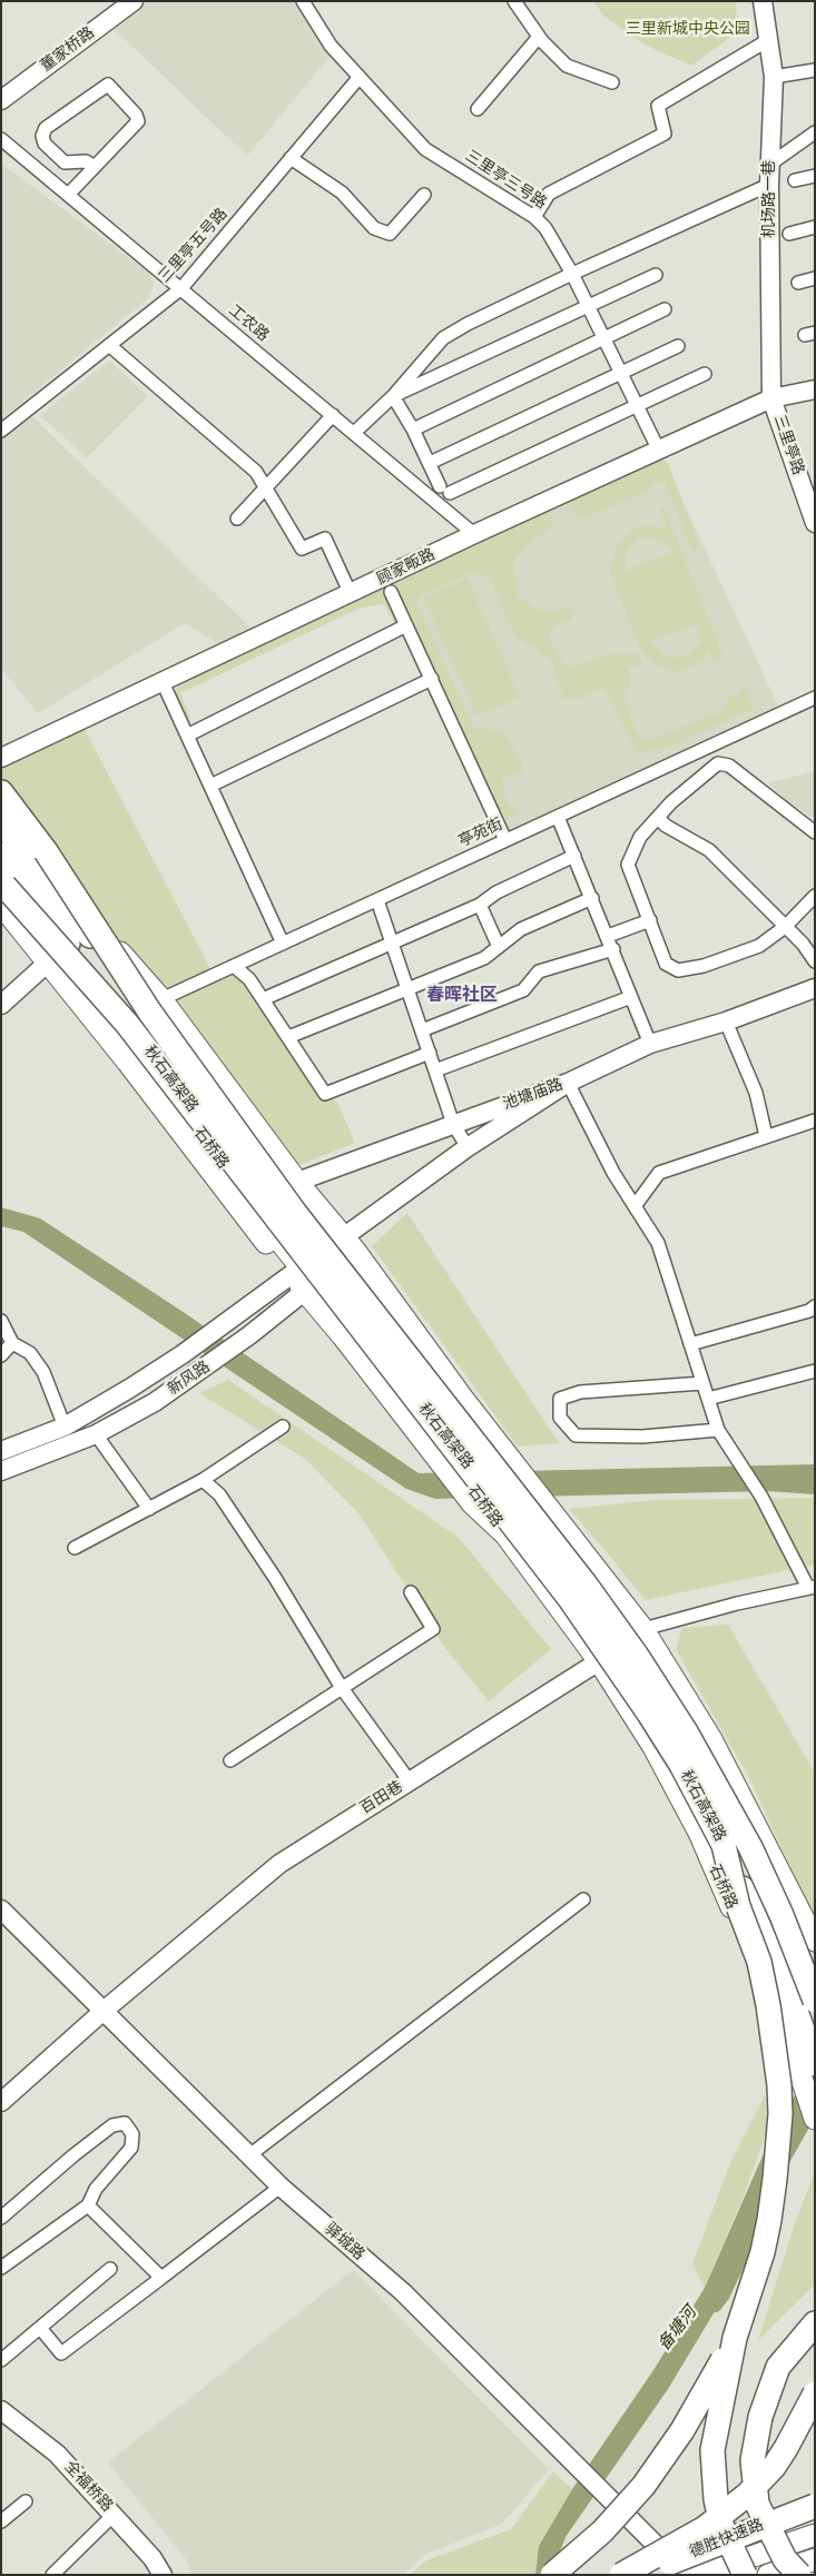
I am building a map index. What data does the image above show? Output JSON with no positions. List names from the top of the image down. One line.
{"streets":{"highway":["秋石高架路","德胜快速路"],"main road":["石桥路"],"street":["董家桥路","三里亭三号路","机场路一巷","三里亭五号路","工农路","三里亭路","顾家畈路","亭苑街","池塘庙路","新风路","百田巷","驿城路","全福桥路"]},"crossings":[["三里亭三号路","三里亭五号路"],["三里亭三号路","顾家畈路"],["机场路一巷","三里亭路"],["机场路一巷","顾家畈路"],["三里亭五号路","工农路"],["工农路","顾家畈路"],["三里亭路","顾家畈路"],["亭苑街","秋石高架路"],["秋石高架路","石桥路"],["池塘庙路","石桥路"],["石桥路","新风路"],["石桥路","百田巷"],["百田巷","驿城路"]],"districts":["春晖社区"],"water":["备塘河"],"parks":["三里新城中央公园"]}
